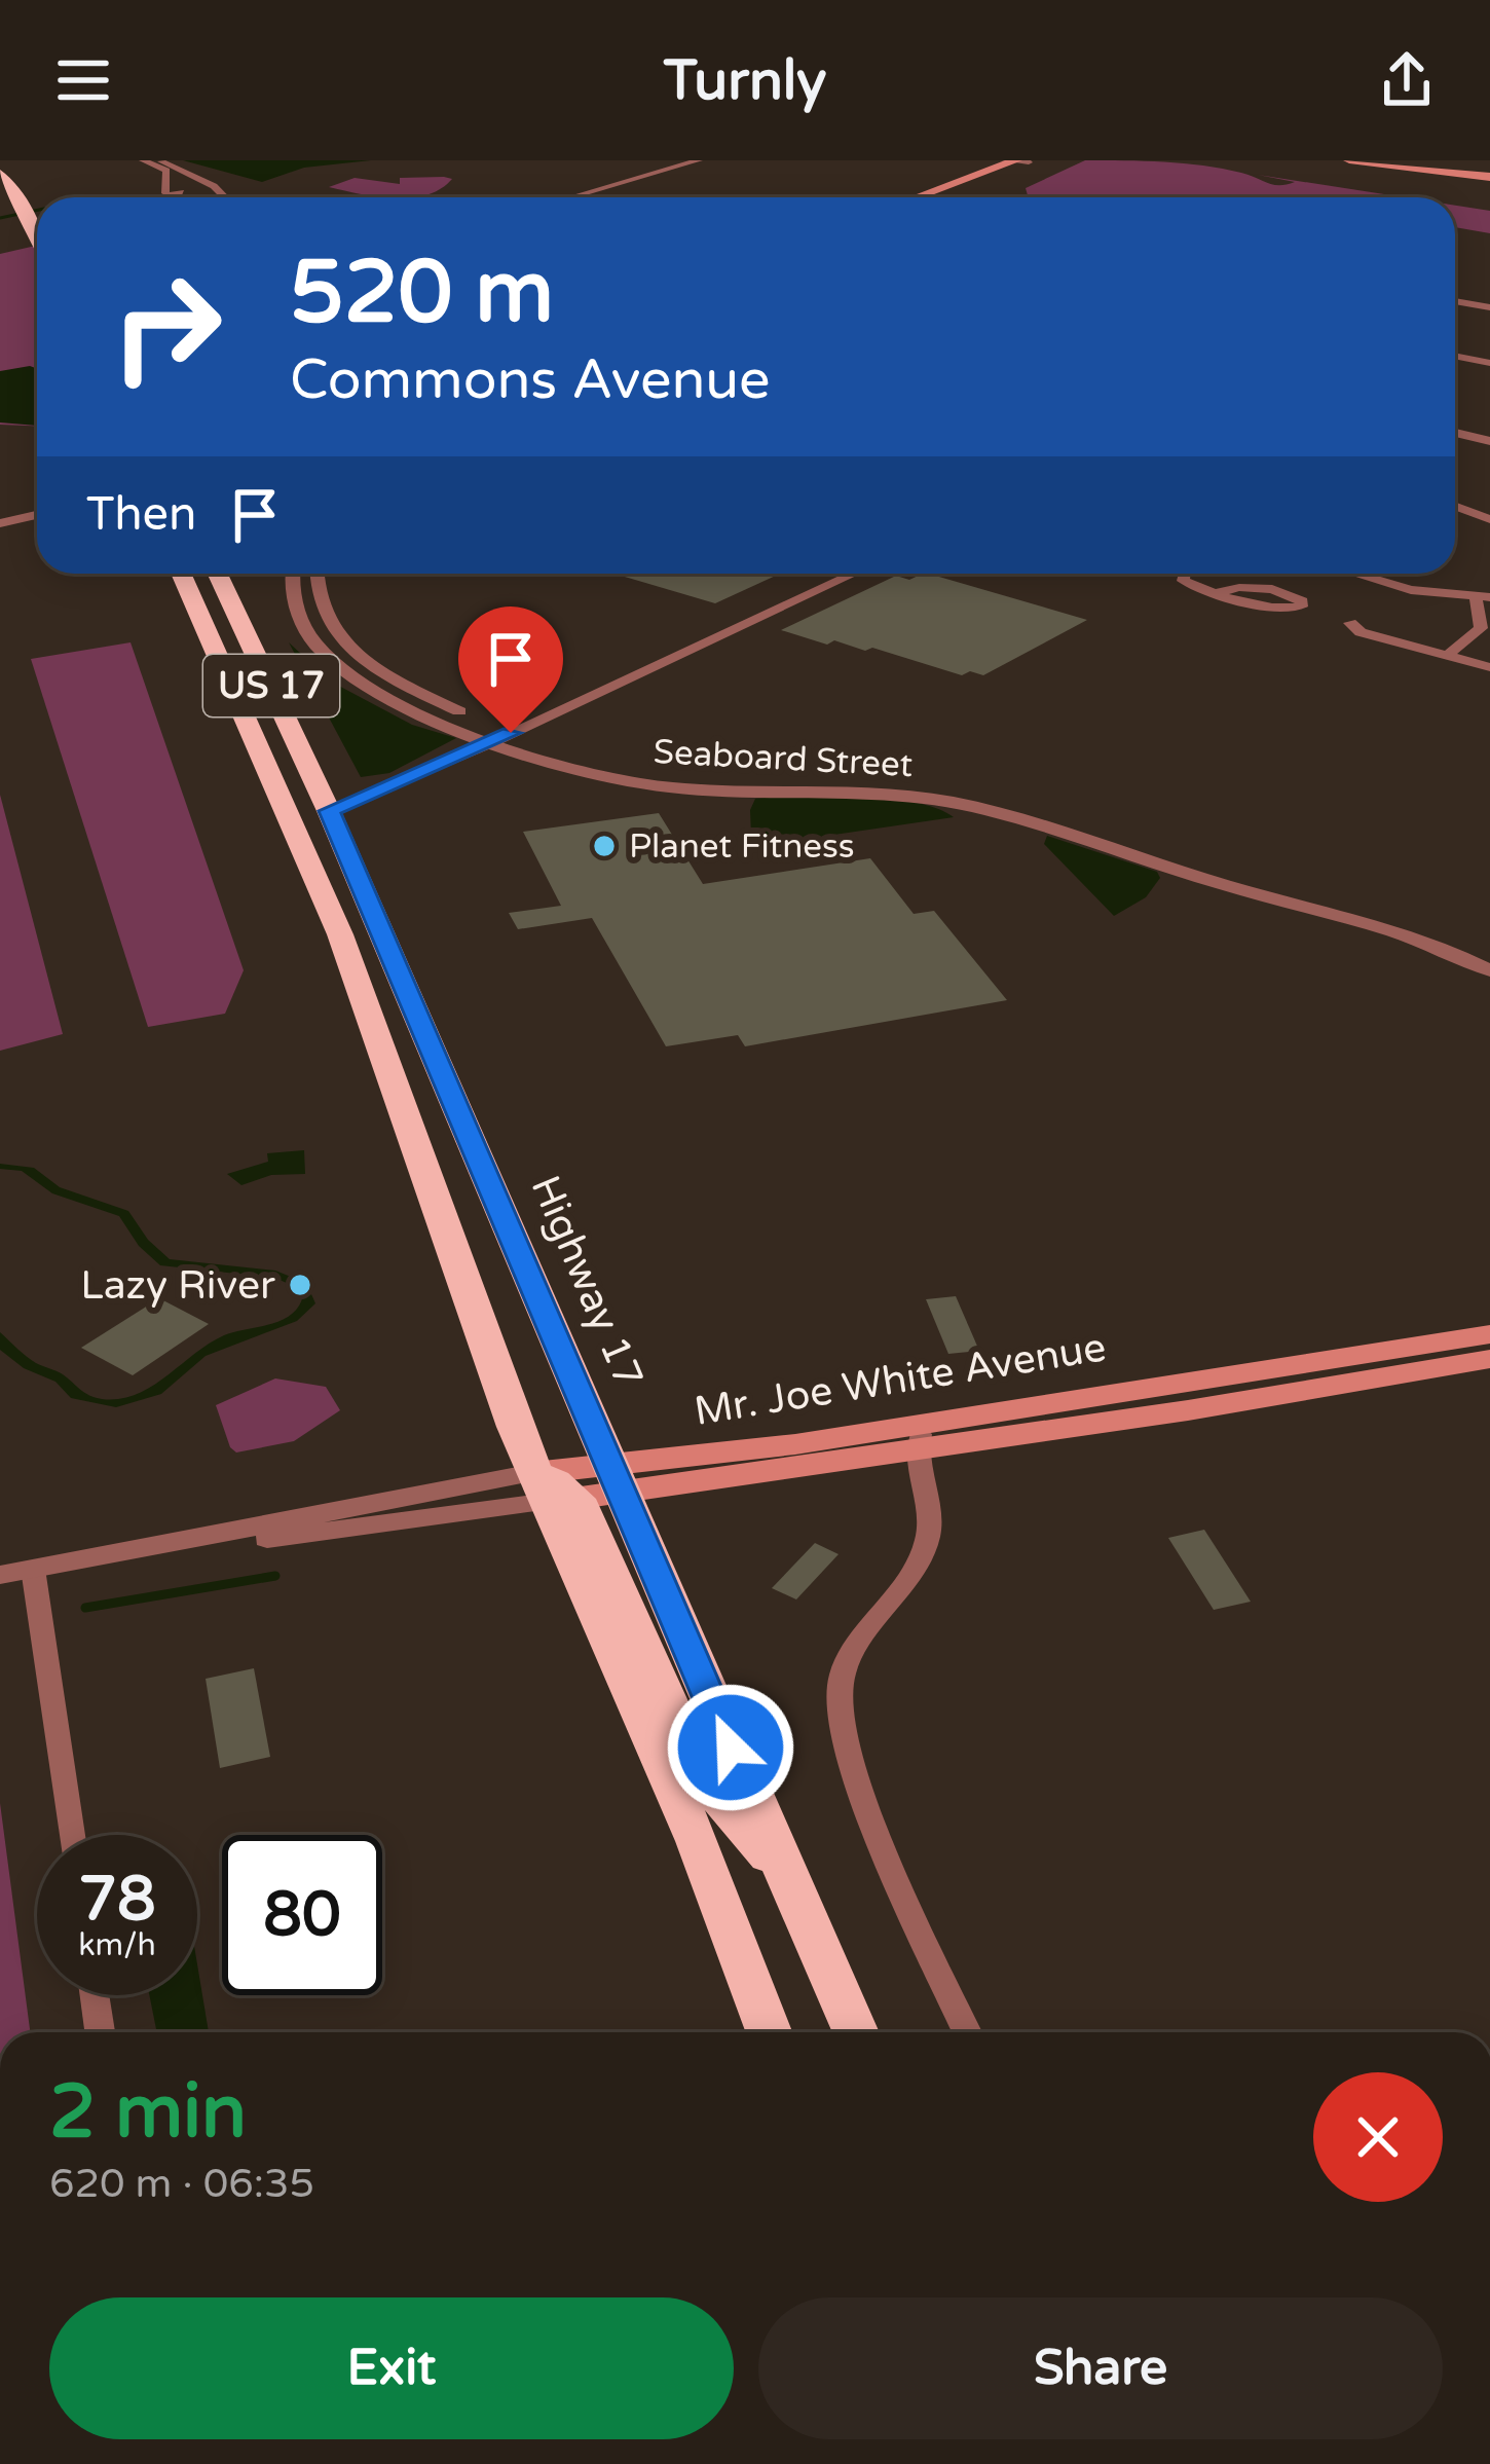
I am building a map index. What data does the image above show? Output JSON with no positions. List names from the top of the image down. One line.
{"streets":{"highway":["US 17","Highway 17"],"main road":["Mr. Joe White Avenue"],"street":["Seaboard Street"]},"crossings":[["Highway 17","Mr. Joe White Avenue"]],"places":["Planet Fitness","Lazy River"],"page":{"header":"Turnly","turn":["520 m","Commons Avenue"],"then":"Then","speed":"78 km/h","limit":"80","heading":["2 min","620 m · 06:35"],"buttons":["Exit","Share"]}}
